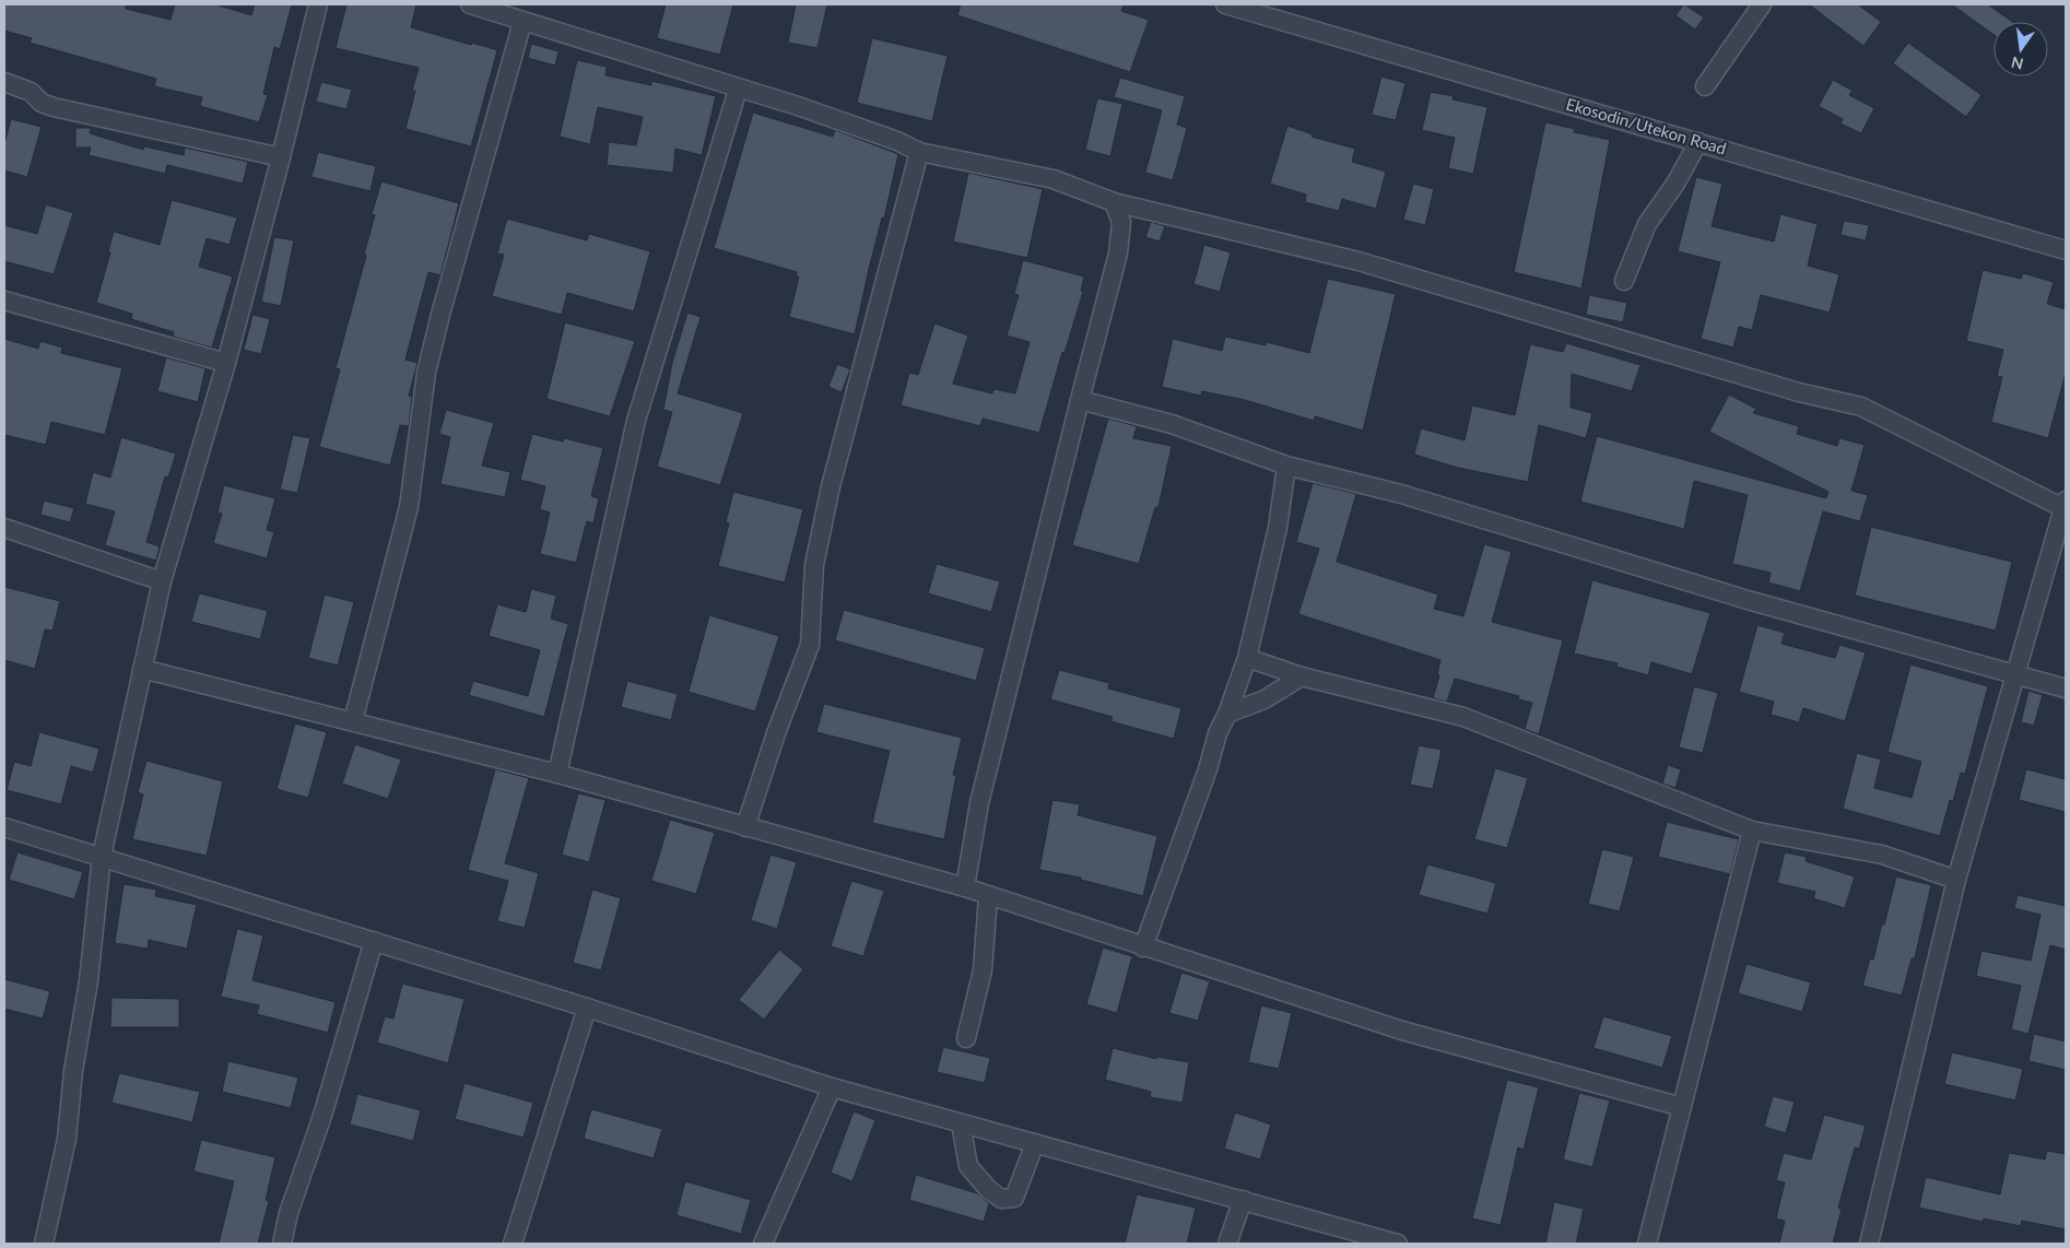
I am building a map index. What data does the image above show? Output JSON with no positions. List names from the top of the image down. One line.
{"streets":{"street":["Ekosodin/Utekon Road"]},"north":"bottom"}
